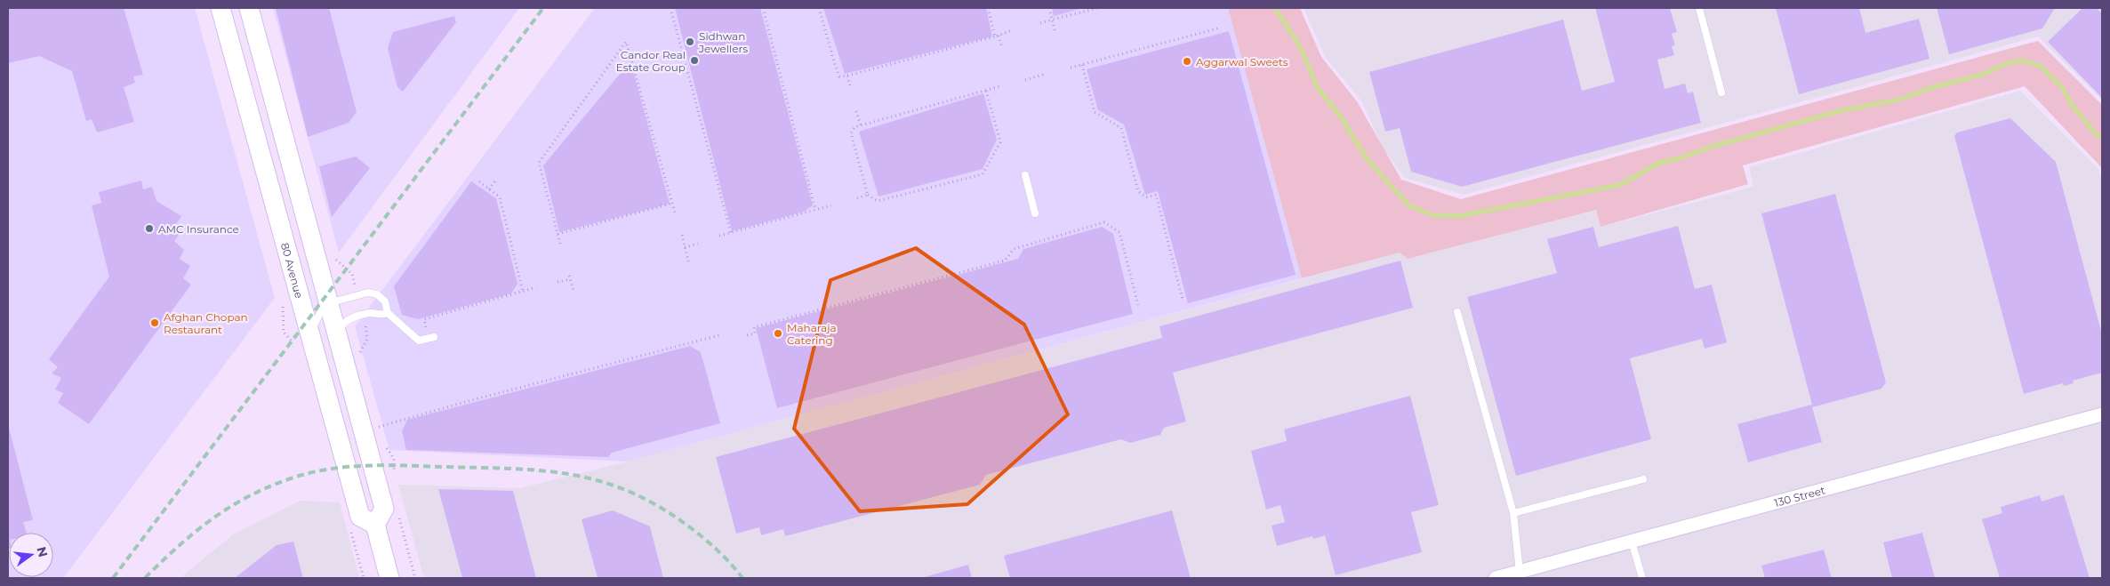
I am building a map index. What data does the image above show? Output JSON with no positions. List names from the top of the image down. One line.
{"streets":{"main road":["80 Avenue"],"street":["130 Street"]},"places":["Sidhwan Jewellers","Candor Real Estate Group","Aggarwal Sweets","AMC Insurance","Afghan Chopan Restaurant","Maharaja Catering"],"north":"right"}
